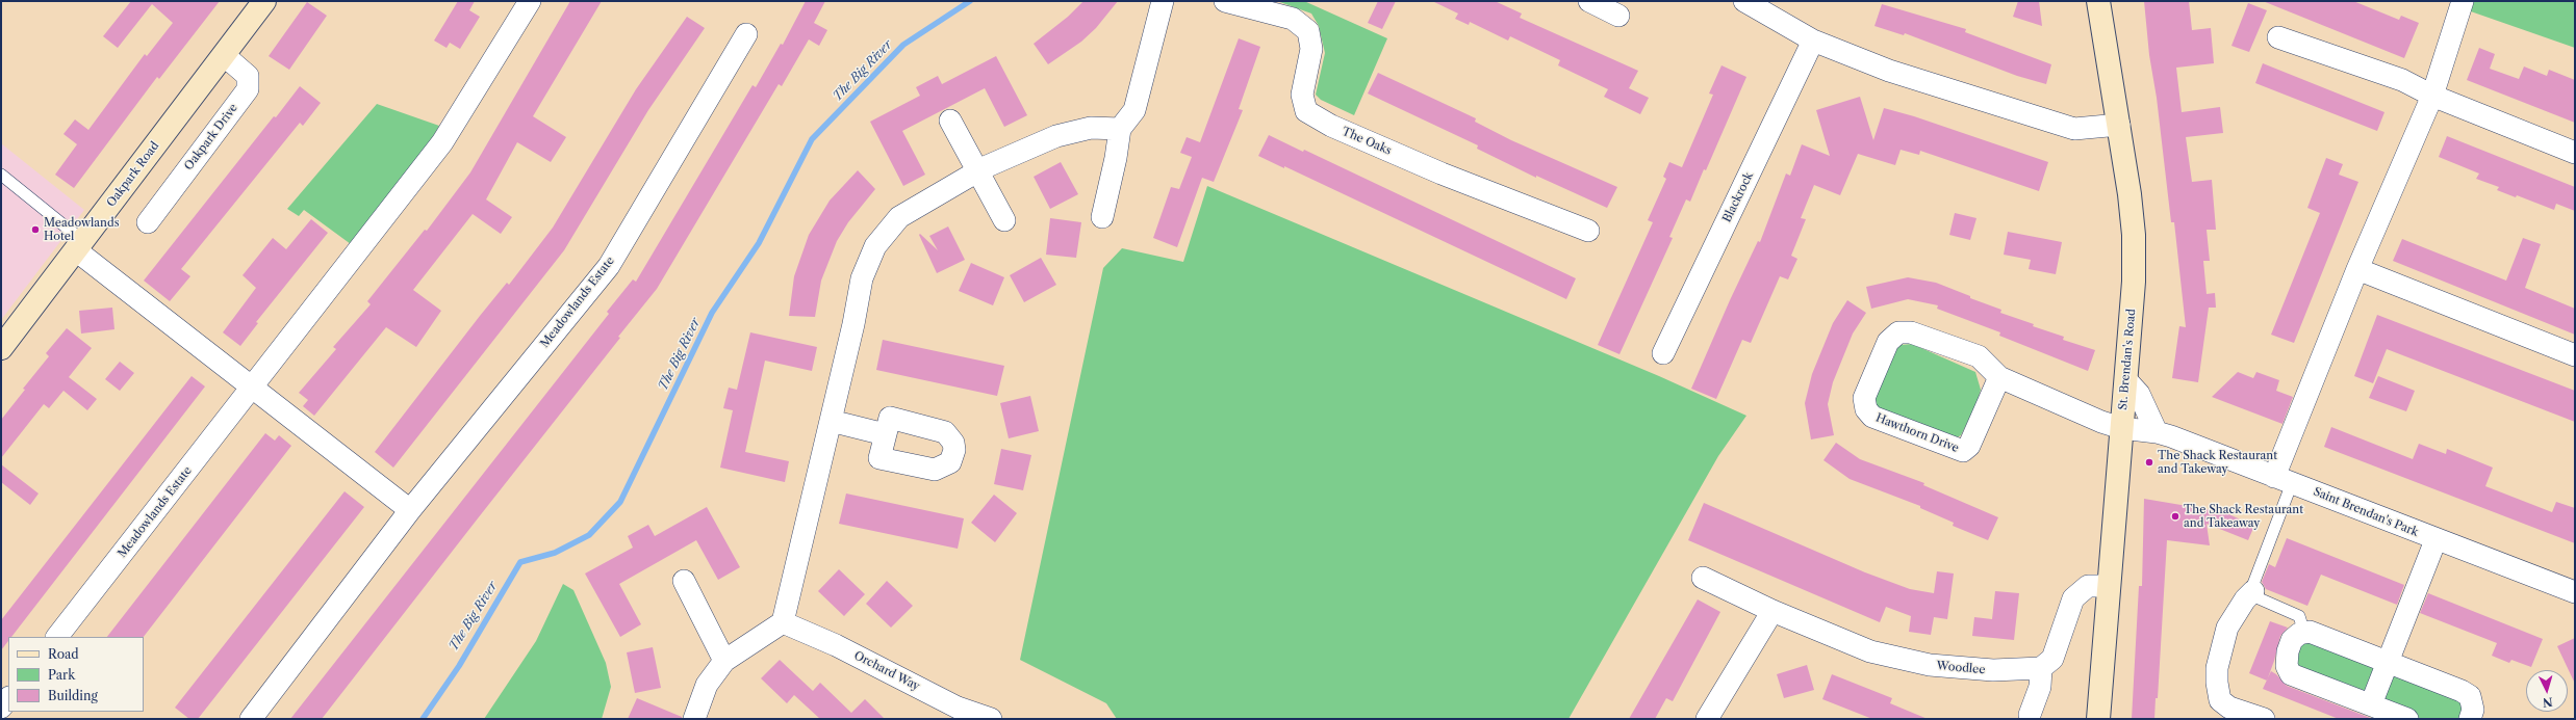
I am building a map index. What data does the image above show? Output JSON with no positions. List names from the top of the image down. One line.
{"streets":{"main road":["Oakpark Road","St. Brendan's Road"],"street":["Oakpark Drive","The Oaks","Blackrock","Meadowlands Estate","Hawthorn Drive","Saint Brendan's Park","Woodlee","Orchard Way"]},"crossings":[["Oakpark Drive","Oakpark Road"],["St. Brendan's Road","Hawthorn Drive"],["St. Brendan's Road","Saint Brendan's Park"],["Hawthorn Drive","Saint Brendan's Park"]],"water":["The Big River"],"places":["Meadowlands Hotel","The Shack Restaurant and Takeway","The Shack Restaurant and Takeaway"],"legend":["Road","Park","Building"],"north":"bottom"}
